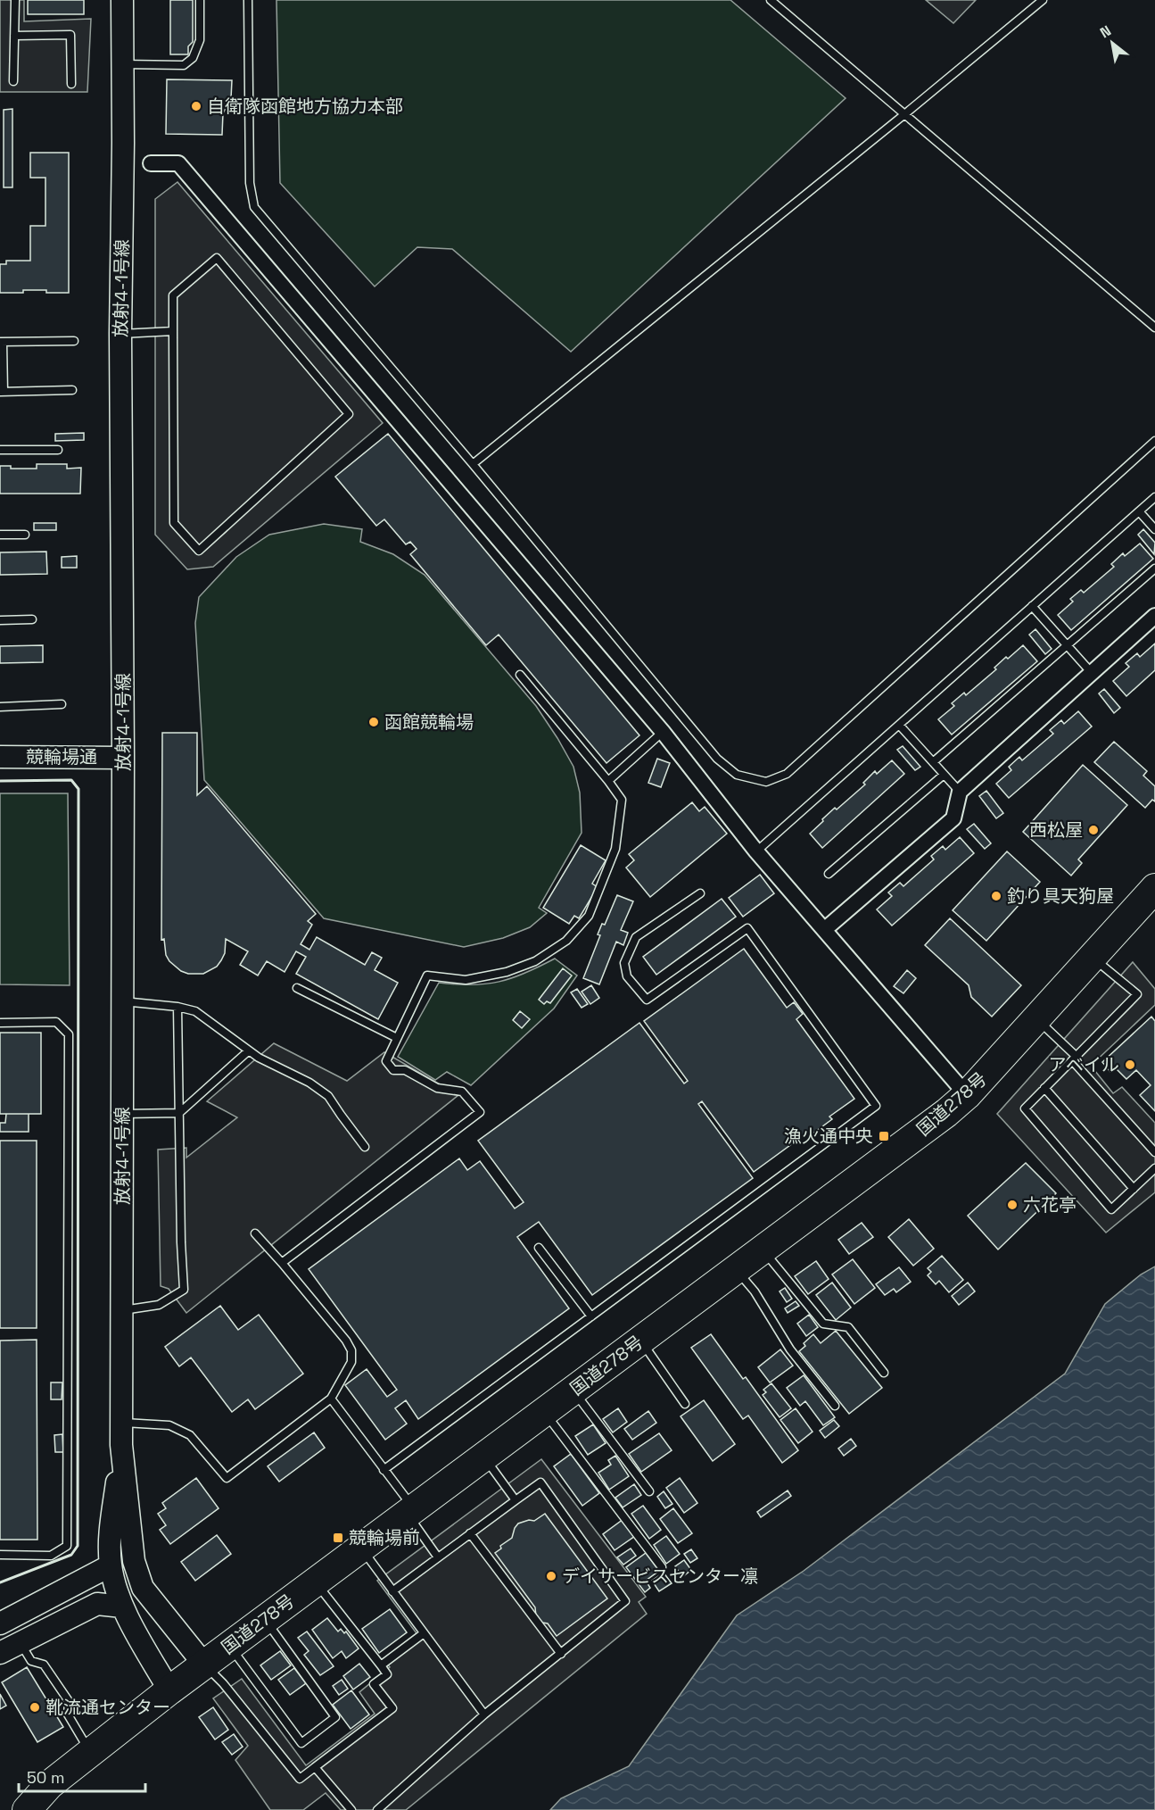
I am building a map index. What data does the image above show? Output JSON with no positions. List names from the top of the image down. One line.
{"streets":{"highway":["国道278号"],"street":["放射4-1号線","競輪場通"]},"crossings":[["放射4-1号線","競輪場通"],["放射4-1号線","国道278号"]],"places":{"other":["自衛隊函館地方協力本部","函館競輪場","西松屋","釣り具天狗屋","アベイル","六花亭","デイサービスセンター凛","靴流通センター"],"transit":["漁火通中央","競輪場前"]},"scale_bar":"50 m","north":"top left"}
